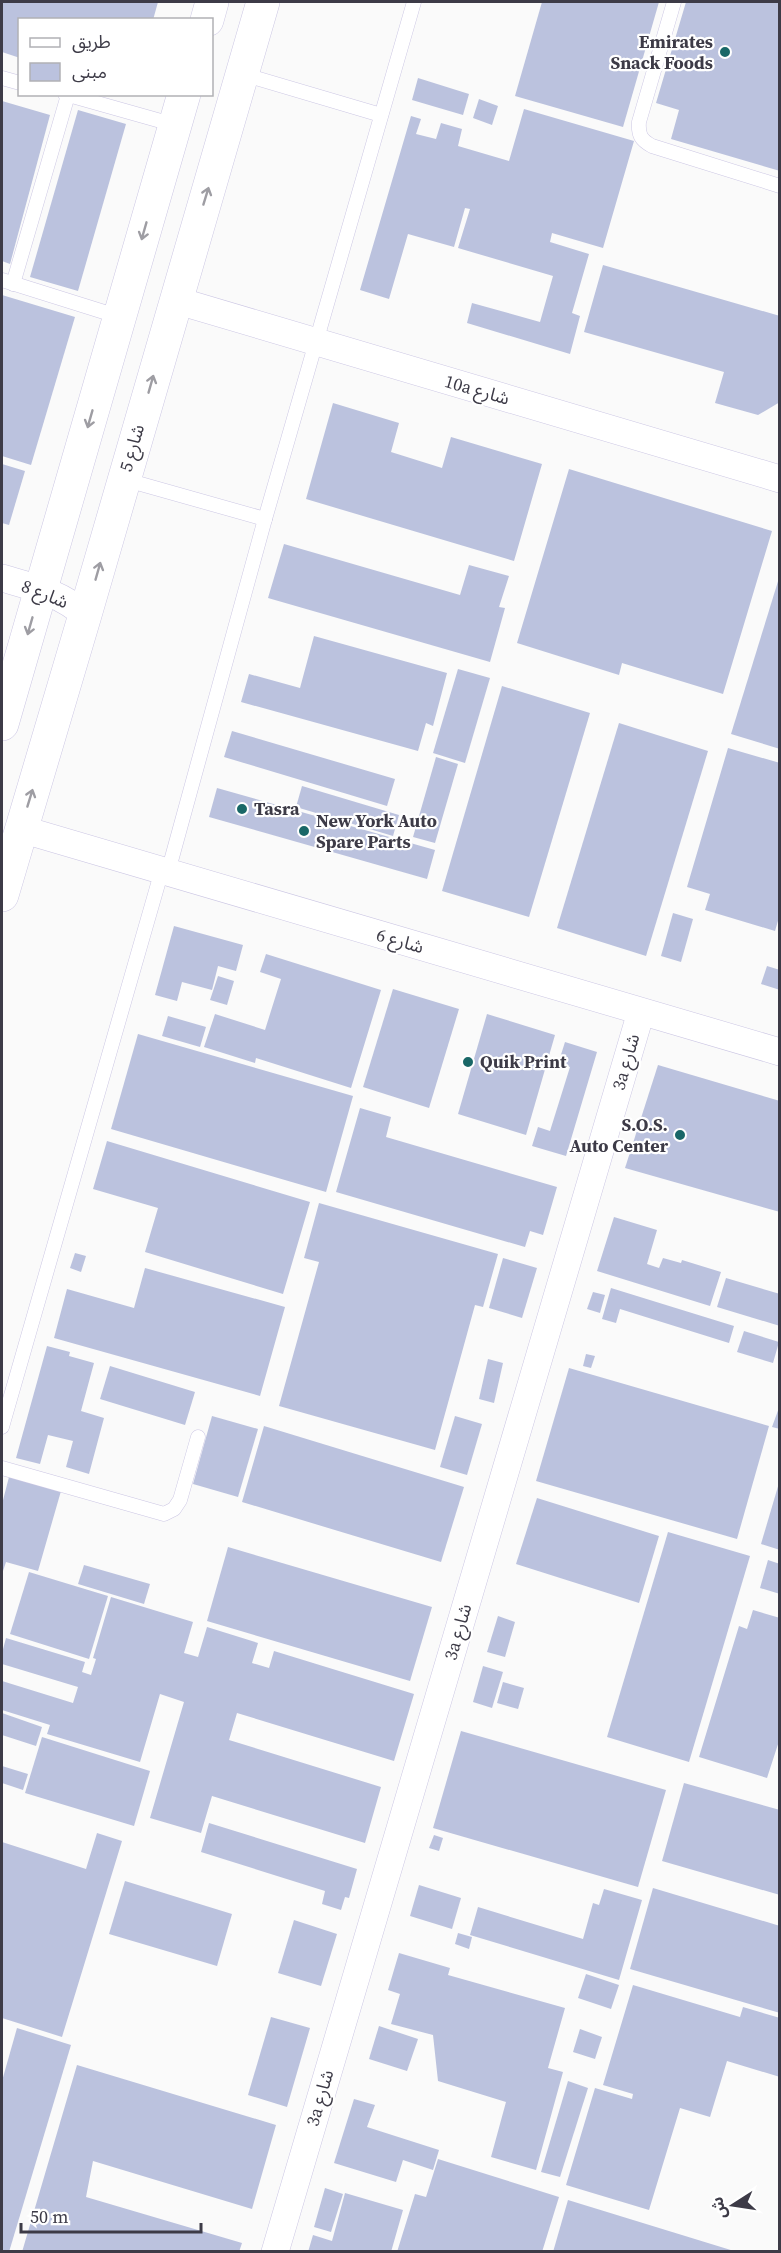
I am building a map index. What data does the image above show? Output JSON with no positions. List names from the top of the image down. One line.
{"streets":{"street":["10a شارع","شارع 5","شارع 8","شارع 6","3a شارع"]},"crossings":[["10a شارع","شارع 5"],["شارع 5","شارع 8"],["شارع 5","شارع 6"],["شارع 6","3a شارع"]],"places":["Emirates Snack Foods","Tasra","New York Auto Spare Parts","Quik Print","S.O.S. Auto Center"],"legend":["طريق","مبنى"],"scale_bar":"50 m","north":"left"}
